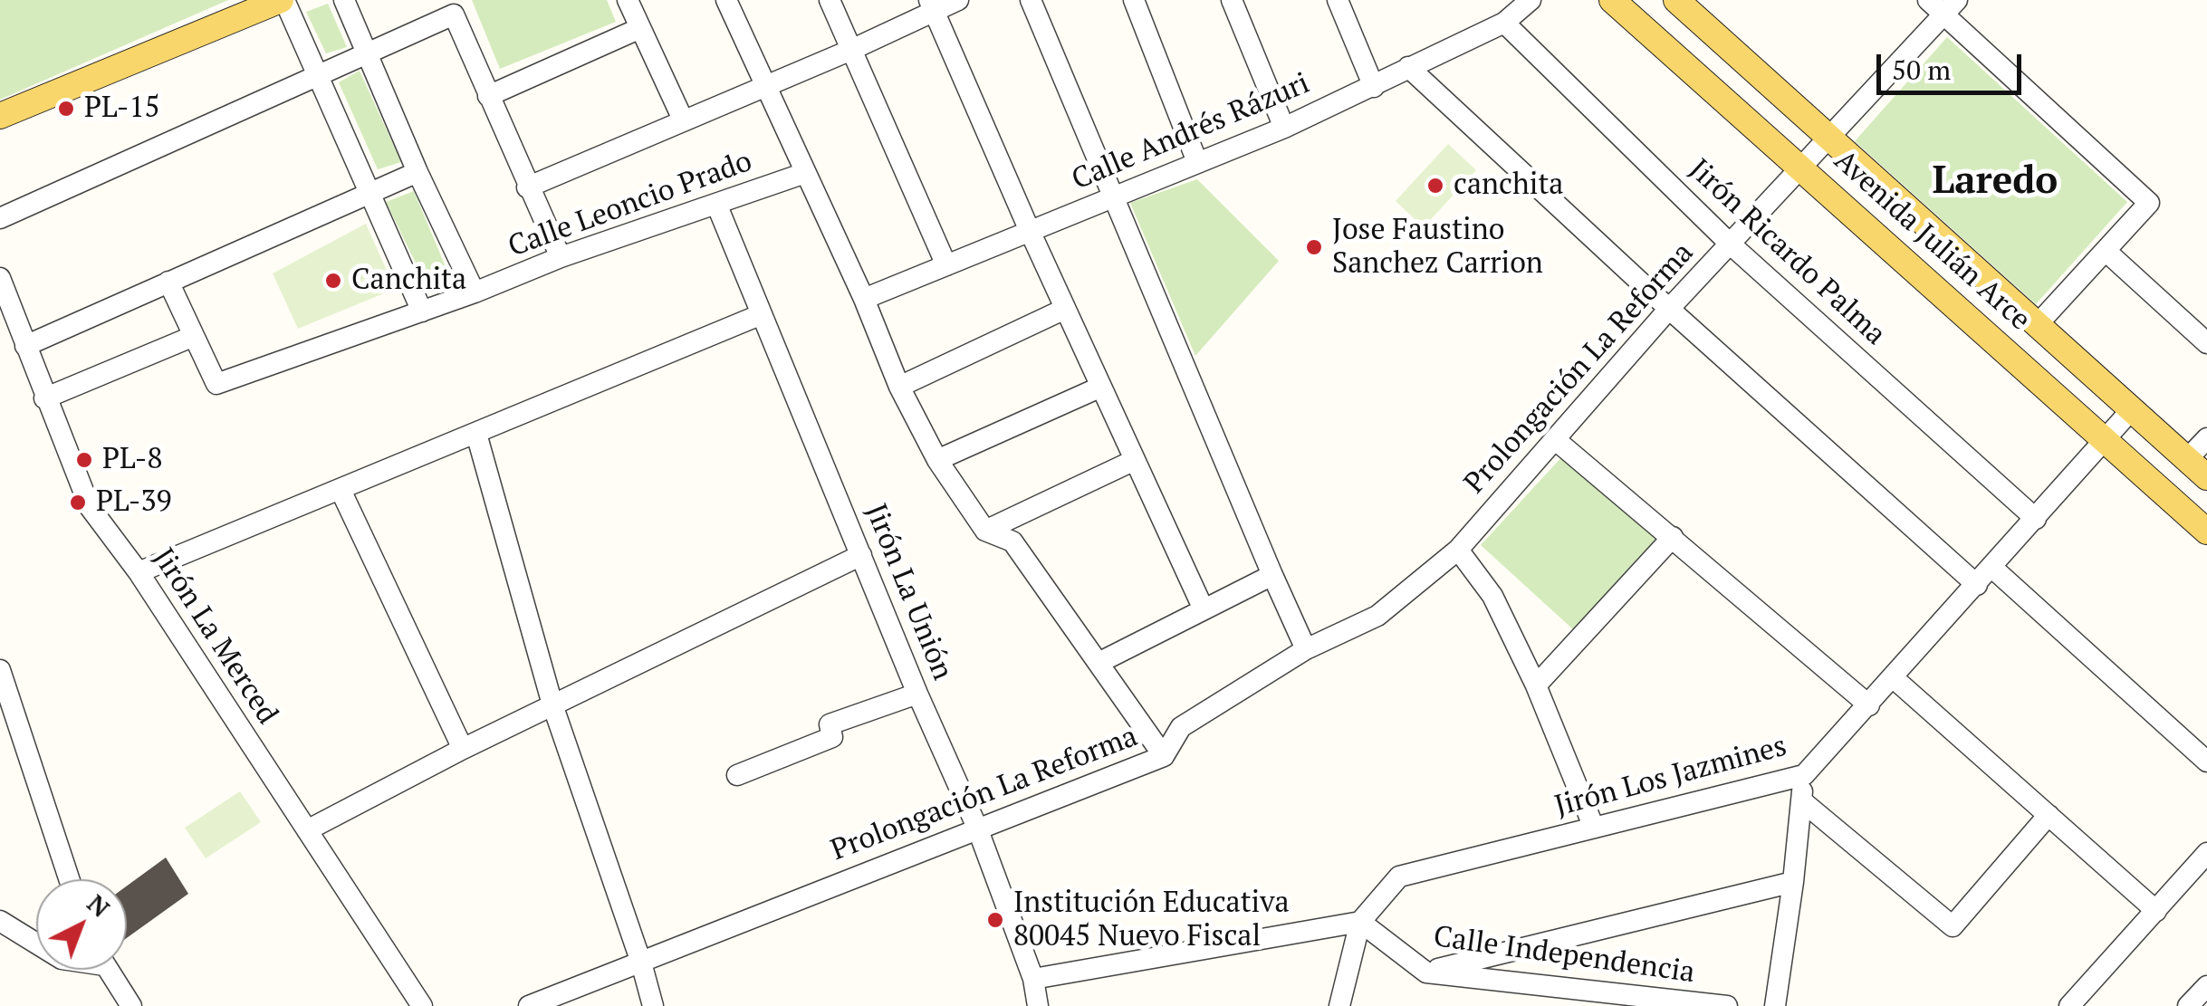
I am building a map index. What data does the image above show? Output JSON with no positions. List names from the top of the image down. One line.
{"streets":{"main road":["Avenida Julián Arce"],"street":["Calle Andrés Rázuri","Calle Leoncio Prado","Jirón Ricardo Palma","Prolongación La Reforma","Jirón La Unión","Jirón La Merced","Jirón Los Jazmines","Calle Independencia"]},"crossings":[["Calle Andrés Rázuri","Jirón Ricardo Palma"],["Calle Leoncio Prado","Jirón La Unión"],["Avenida Julián Arce","Prolongación La Reforma"],["Avenida Julián Arce","Jirón Los Jazmines"],["Jirón Ricardo Palma","Prolongación La Reforma"],["Jirón Ricardo Palma","Jirón Los Jazmines"],["Prolongación La Reforma","Jirón La Unión"],["Jirón Los Jazmines","Calle Independencia"]],"districts":["Laredo"],"places":["PL-15","canchita","Jose Faustino Sanchez Carrion","Canchita","PL-8","PL-39","Institución Educativa 80045 Nuevo Fiscal"],"scale_bar":"50 m","north":"top right"}
